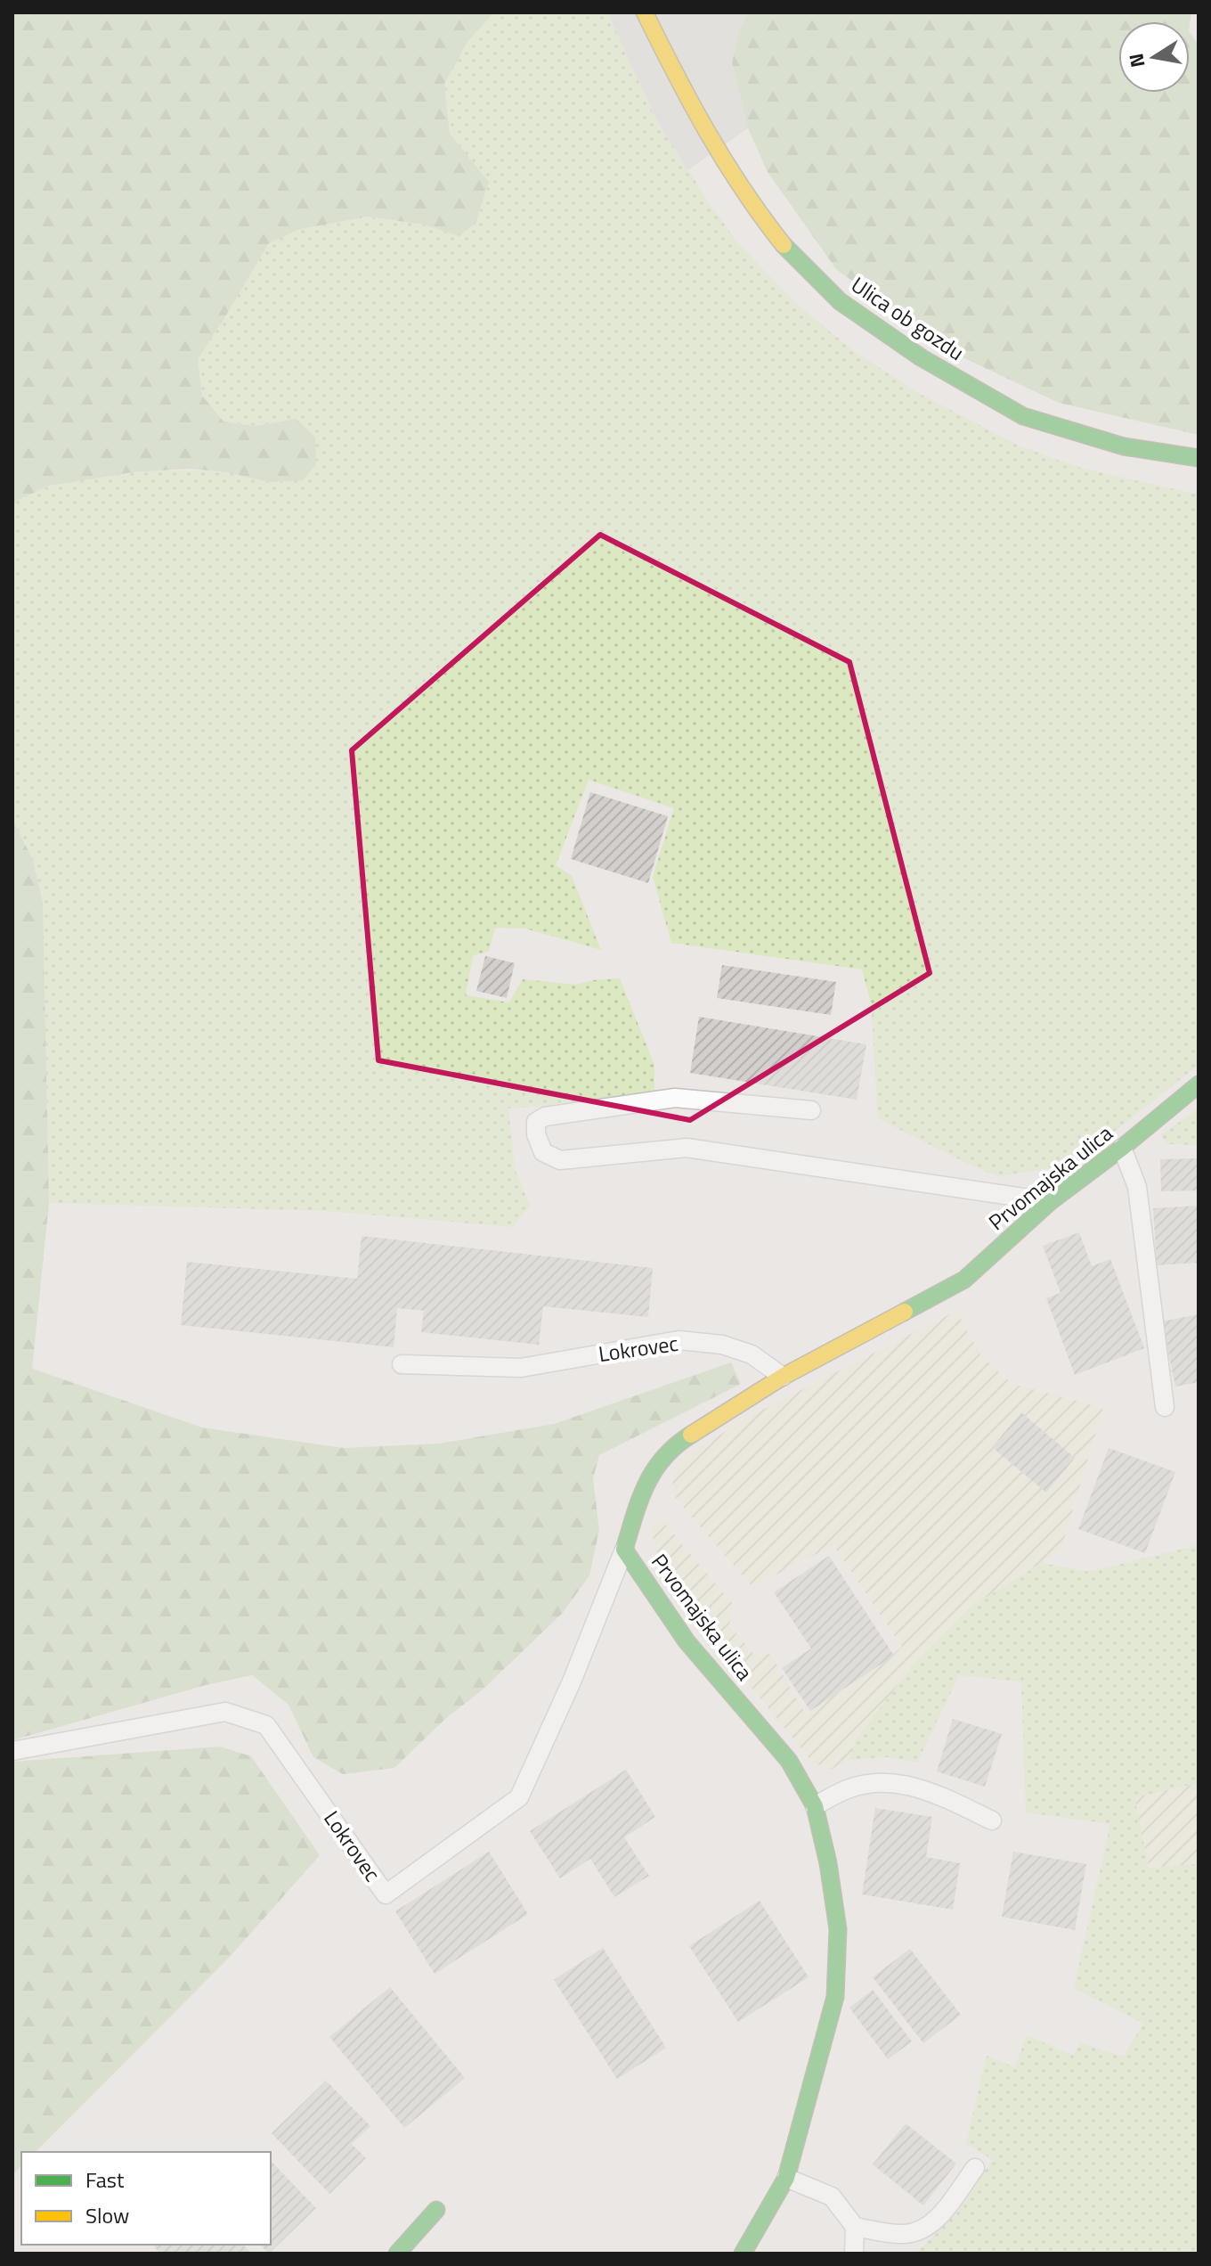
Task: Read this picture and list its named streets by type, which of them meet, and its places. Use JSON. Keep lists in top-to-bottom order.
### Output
{
  "streets": {
    "street": ["Ulica ob gozdu", "Prvomajska ulica"],
    "lane": ["Lokrovec"]
  },
  "crossings": [
    ["Prvomajska ulica", "Lokrovec"]
  ],
  "legend": ["Fast", "Slow"],
  "north": "left"
}
